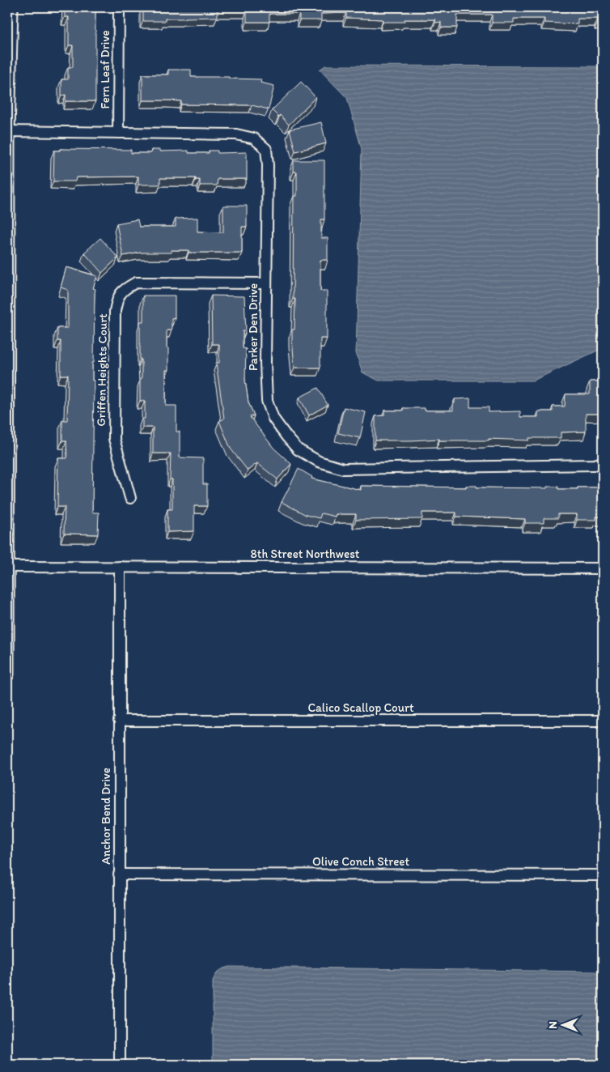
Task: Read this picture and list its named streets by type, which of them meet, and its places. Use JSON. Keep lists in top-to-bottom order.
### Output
{
  "streets": {
    "street": [
      "Fern Leaf Drive",
      "Parker Den Drive",
      "Griffen Heights Court",
      "8th Street Northwest",
      "Calico Scallop Court",
      "Anchor Bend Drive",
      "Olive Conch Street"
    ]
  },
  "crossings": [
    ["Fern Leaf Drive", "Parker Den Drive"],
    ["Parker Den Drive", "Griffen Heights Court"],
    ["8th Street Northwest", "Anchor Bend Drive"],
    ["Calico Scallop Court", "Anchor Bend Drive"],
    ["Anchor Bend Drive", "Olive Conch Street"]
  ],
  "north": "left"
}
